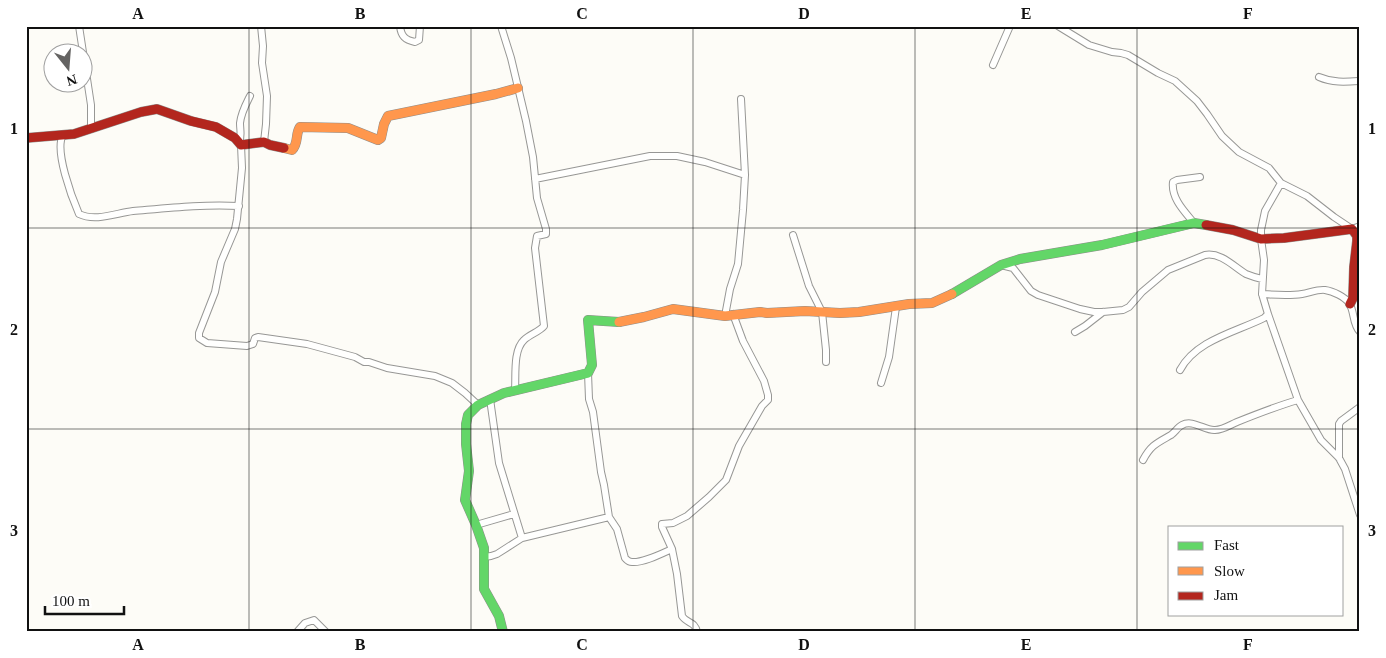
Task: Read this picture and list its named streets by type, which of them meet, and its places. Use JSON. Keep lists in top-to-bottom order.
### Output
{
  "legend": ["Fast", "Slow", "Jam"],
  "scale_bar": "100 m",
  "north": "bottom",
  "grid": {
    "columns": [
      "A",
      "B",
      "C",
      "D",
      "E",
      "F"
    ],
    "rows": ["1", "2", "3"]
  }
}
